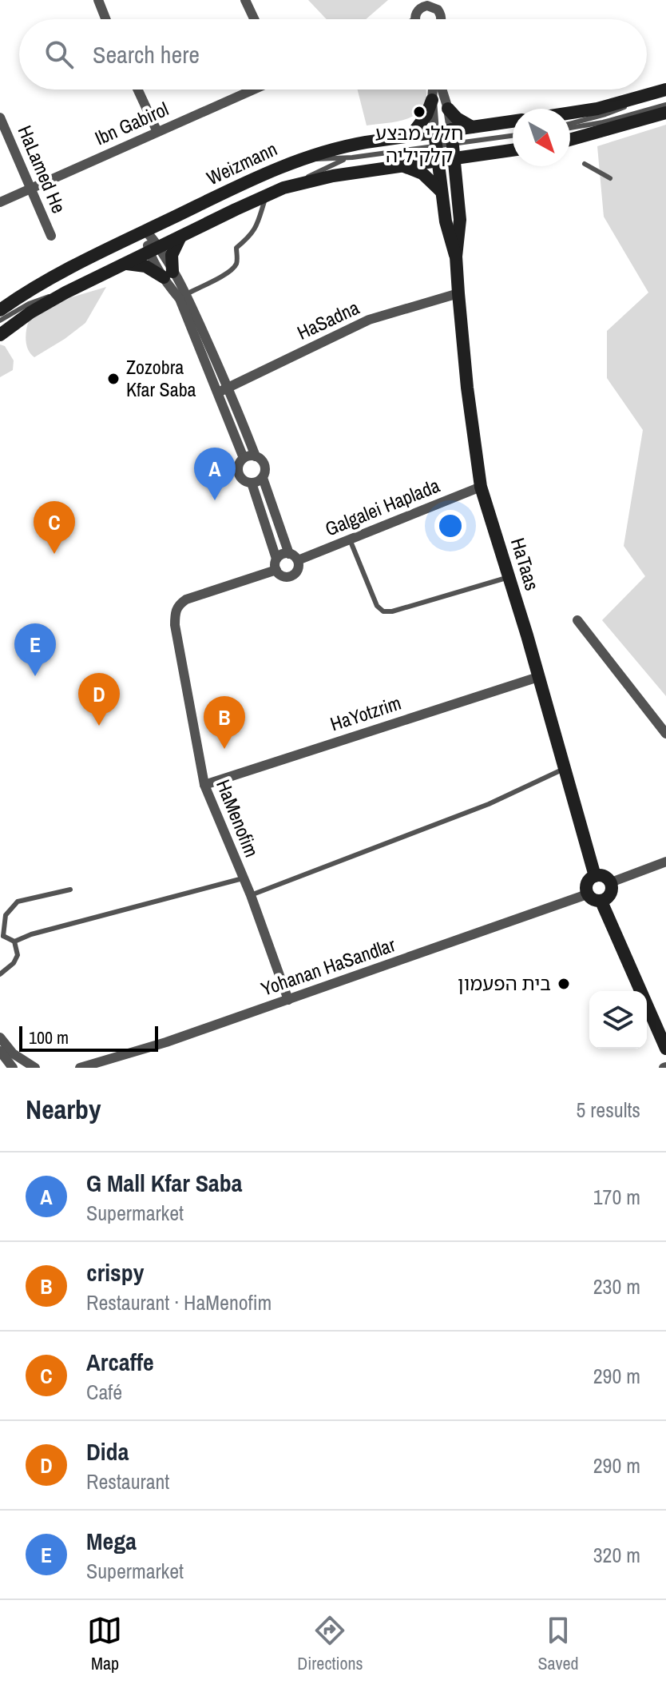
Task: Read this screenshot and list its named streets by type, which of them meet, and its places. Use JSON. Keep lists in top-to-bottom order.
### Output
{
  "streets": {
    "main road": ["Weizmann", "HaTaas"],
    "street": [
      "Ibn Gabirol",
      "HaLamed He",
      "HaSadna",
      "Galgalei Haplada",
      "HaYotzrim",
      "HaMenofim",
      "Yohanan HaSandlar"
    ]
  },
  "crossings": [
    ["Ibn Gabirol", "HaLamed He"],
    ["Weizmann", "HaTaas"],
    ["HaSadna", "HaTaas"],
    ["Galgalei Haplada", "HaTaas"],
    ["Galgalei Haplada", "HaMenofim"],
    ["HaTaas", "HaYotzrim"],
    ["HaTaas", "Yohanan HaSandlar"],
    ["HaYotzrim", "HaMenofim"],
    ["HaMenofim", "Yohanan HaSandlar"]
  ],
  "places": ["חללי מבצע קלקיליה", "Zozobra Kfar Saba", "בית הפעמון"],
  "scale_bar": "100 m",
  "north": "bottom right",
  "page": {
    "search": "Search here",
    "pins": [
      "A",
      "C",
      "E",
      "D",
      "B"
    ],
    "scale": "100 m",
    "heading": ["Nearby", "5 results"],
    "list": [
      {
        "mark": "A",
        "name": "G Mall Kfar Saba",
        "note": "Supermarket",
        "value": "170 m"
      },
      {
        "mark": "B",
        "name": "crispy",
        "note": "Restaurant · HaMenofim",
        "value": "230 m"
      },
      {
        "mark": "C",
        "name": "Arcaffe",
        "note": "Café",
        "value": "290 m"
      },
      {
        "mark": "D",
        "name": "Dida",
        "note": "Restaurant",
        "value": "290 m"
      },
      {
        "mark": "E",
        "name": "Mega",
        "note": "Supermarket",
        "value": "320 m"
      }
    ],
    "nav": ["Map", "Directions", "Saved"]
  }
}
